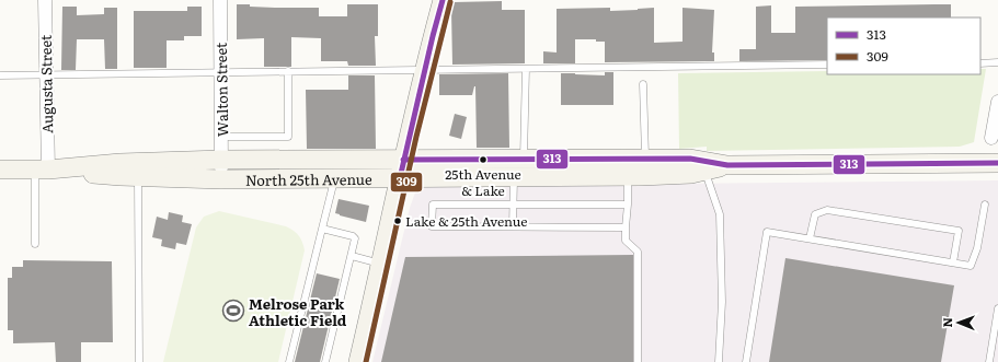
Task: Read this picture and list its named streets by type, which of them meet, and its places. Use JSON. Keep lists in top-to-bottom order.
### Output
{
  "streets": {
    "main road": ["North 25th Avenue"],
    "street": ["Augusta Street", "Walton Street"]
  },
  "crossings": [
    ["Augusta Street", "North 25th Avenue"],
    ["Walton Street", "North 25th Avenue"]
  ],
  "places": {
    "other": ["25th Avenue & Lake", "Lake & 25th Avenue"],
    "sports": ["Melrose Park Athletic Field"]
  },
  "lines": ["transit line 313", "transit line 309"],
  "legend": ["313", "309"],
  "north": "left"
}
